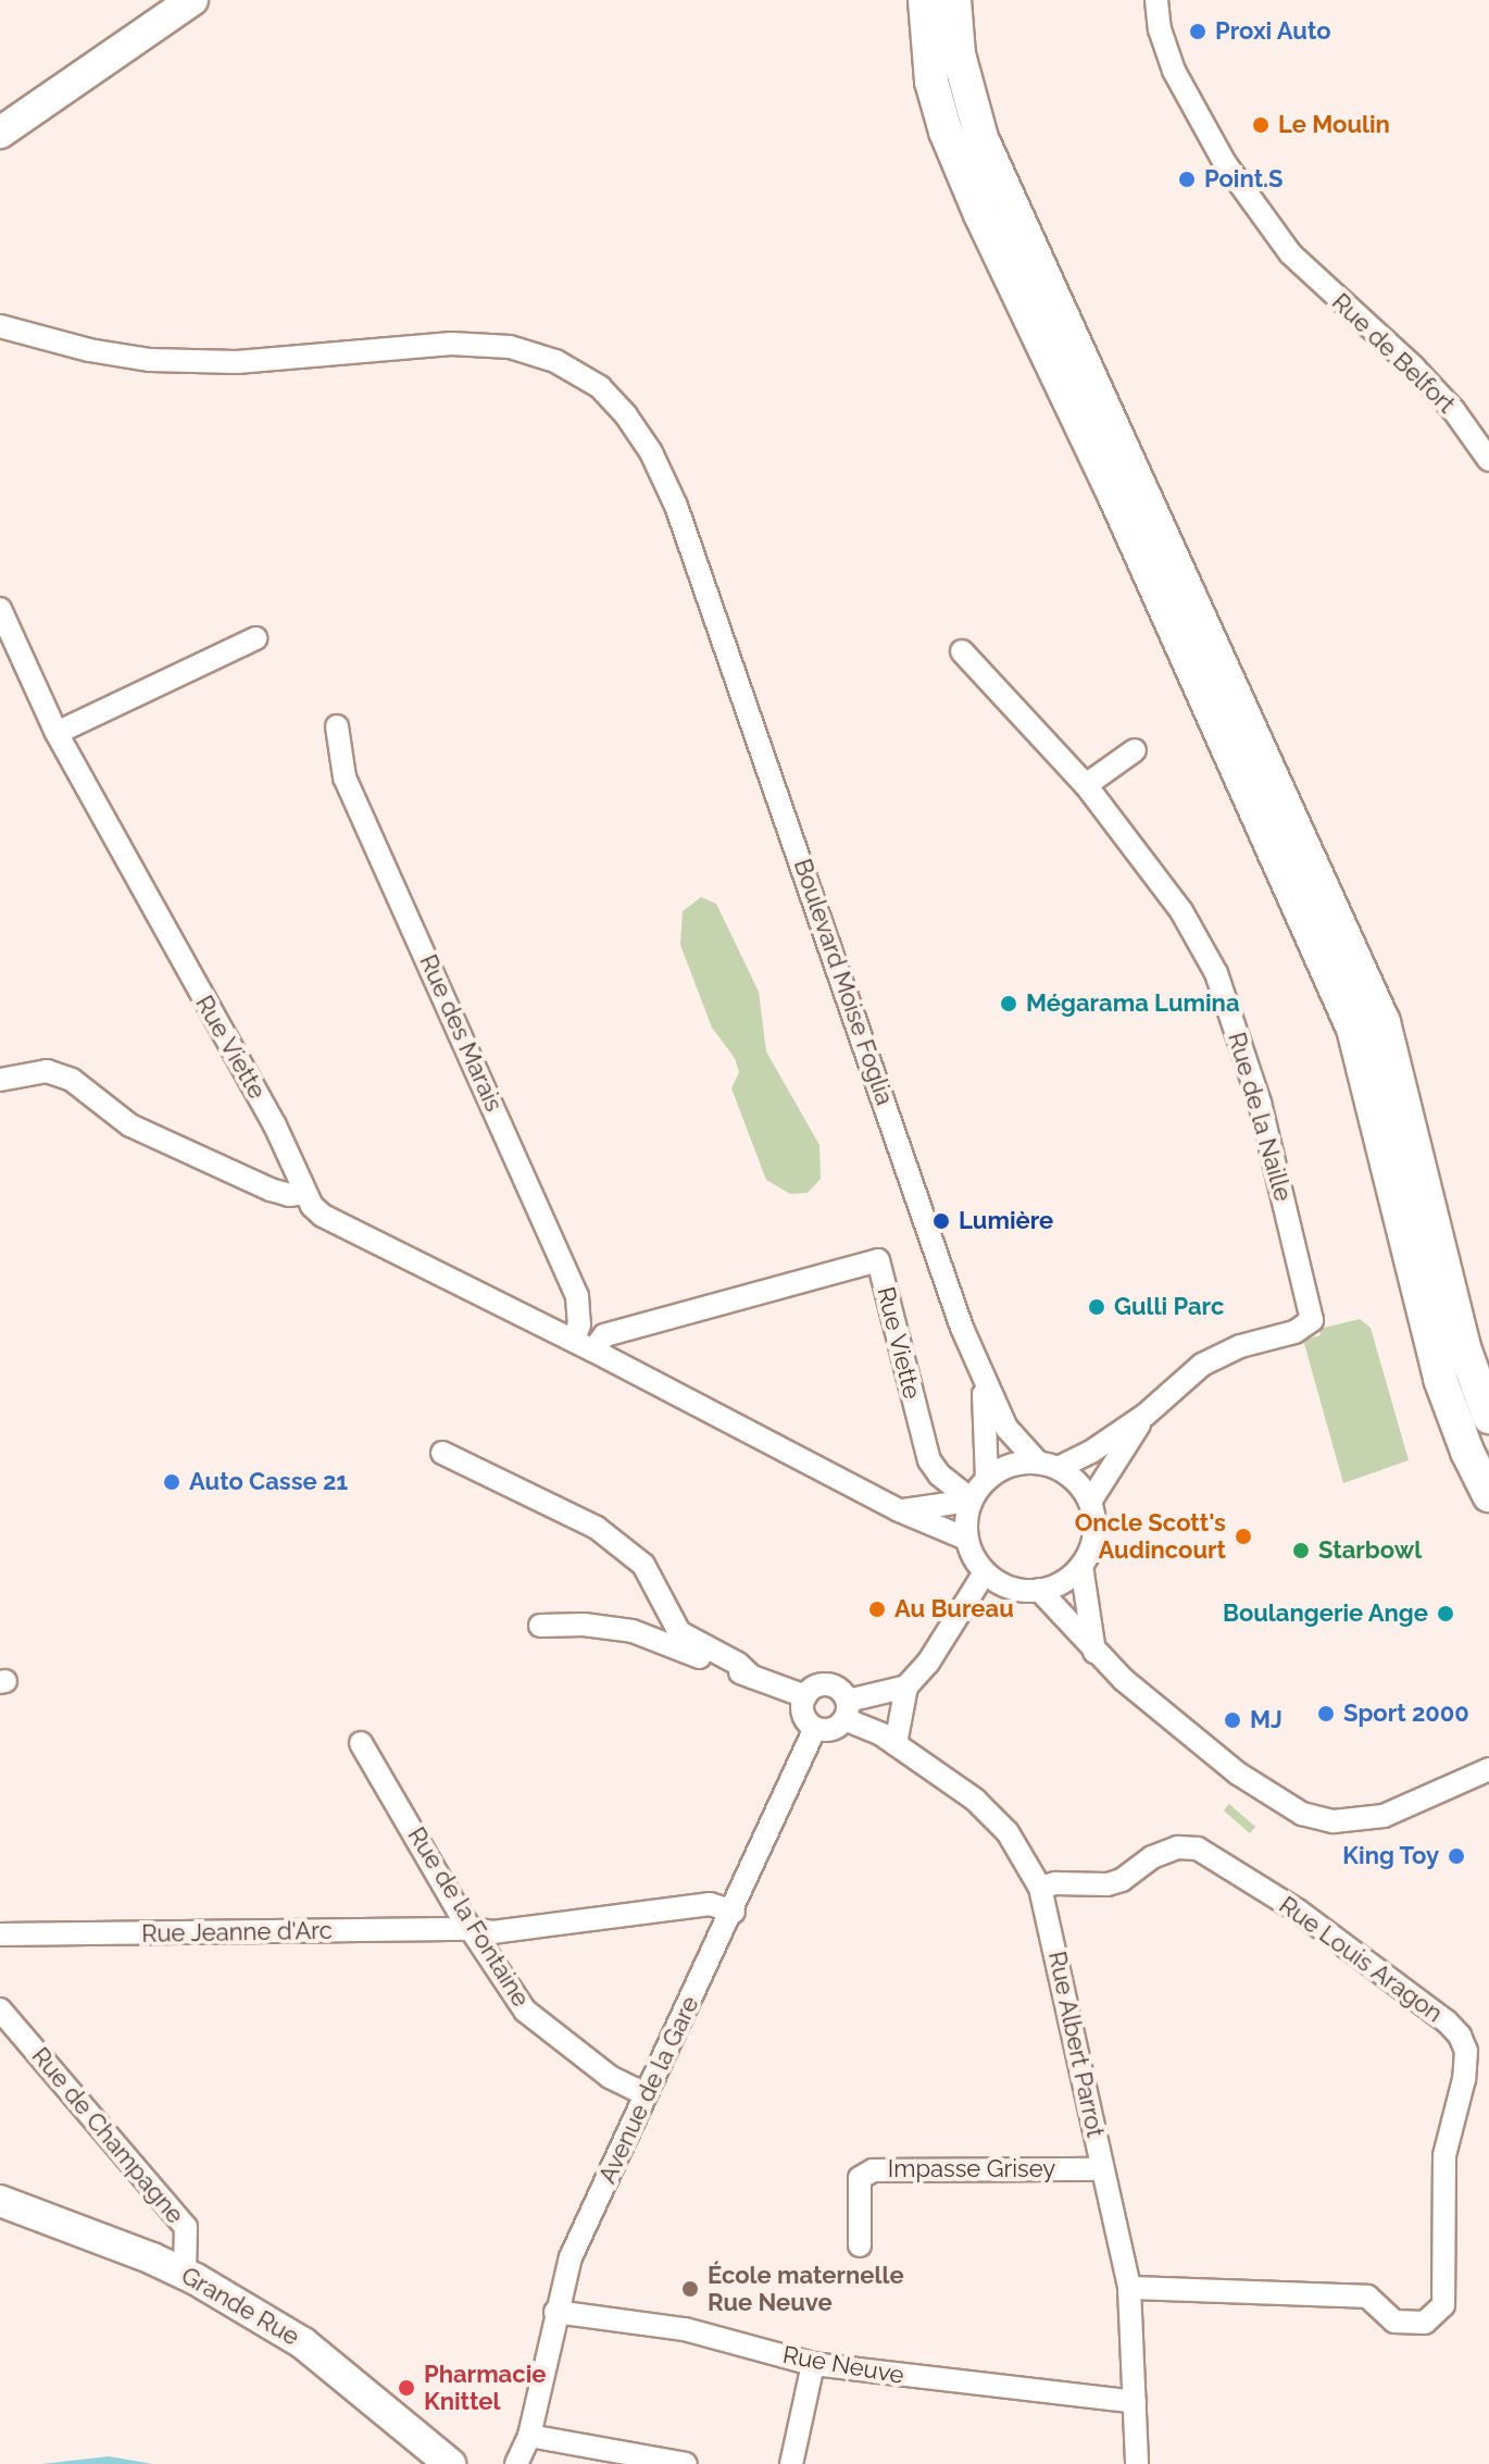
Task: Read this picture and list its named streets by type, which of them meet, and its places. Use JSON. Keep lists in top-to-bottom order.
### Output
{
  "streets": {
    "street": [
      "Rue de Belfort",
      "Boulevard Moise Foglia",
      "Rue des Marais",
      "Rue Viette",
      "Rue de la Naille",
      "Rue de la Fontaine",
      "Rue Jeanne d'Arc",
      "Rue Louis Aragon",
      "Rue Albert Parrot",
      "Avenue de la Gare",
      "Rue de Champagne",
      "Impasse Grisey",
      "Grande Rue",
      "Rue Neuve"
    ]
  },
  "crossings": [
    ["Boulevard Moise Foglia", "Rue Viette"],
    ["Rue des Marais", "Rue Viette"],
    ["Rue de la Fontaine", "Rue Jeanne d'Arc"],
    ["Rue de la Fontaine", "Avenue de la Gare"],
    ["Rue Jeanne d'Arc", "Avenue de la Gare"],
    ["Rue Louis Aragon", "Rue Albert Parrot"],
    ["Rue Albert Parrot", "Avenue de la Gare"],
    ["Rue Albert Parrot", "Impasse Grisey"],
    ["Rue Albert Parrot", "Rue Neuve"],
    ["Avenue de la Gare", "Rue Neuve"],
    ["Rue de Champagne", "Grande Rue"]
  ],
  "places": [
    "Proxi Auto",
    "Le Moulin",
    "Point.S",
    "Mégarama Lumina",
    "Lumière",
    "Gulli Parc",
    "Auto Casse 21",
    "Oncle Scott's Audincourt",
    "Starbowl",
    "Au Bureau",
    "Boulangerie Ange",
    "Sport 2000",
    "MJ",
    "King Toy",
    "École maternelle Rue Neuve",
    "Pharmacie Knittel"
  ]
}
